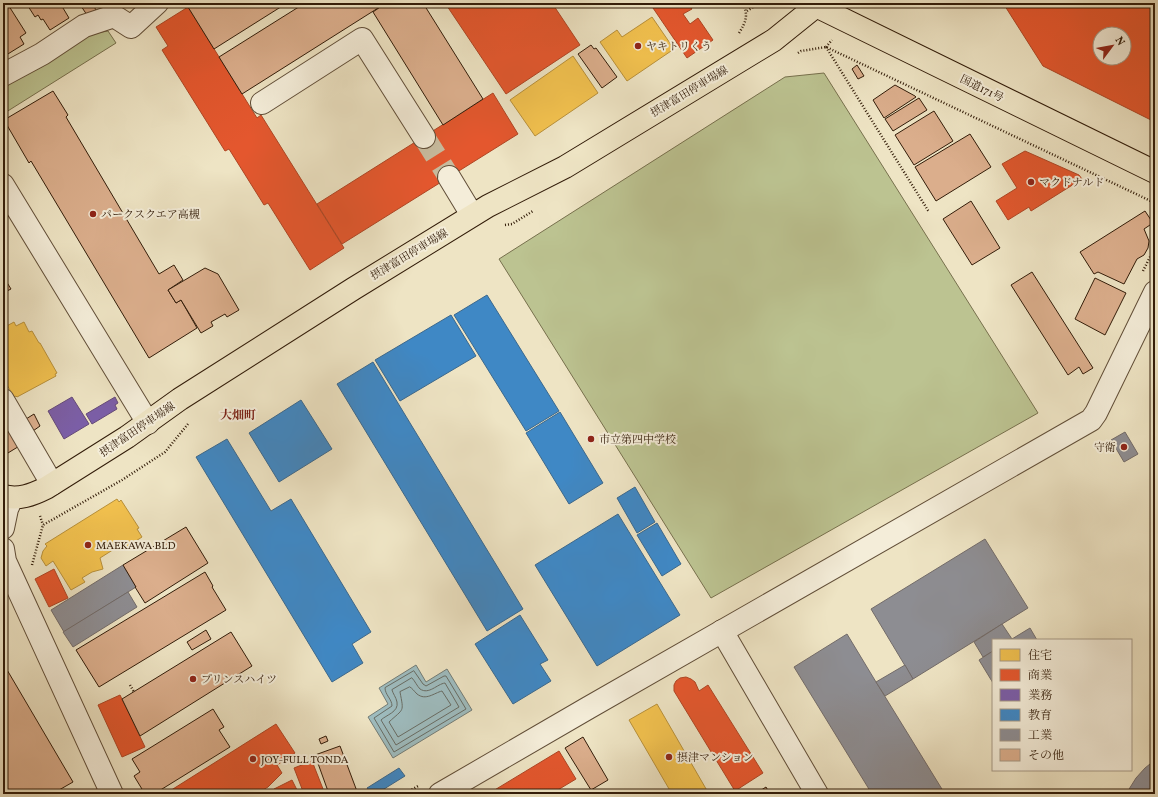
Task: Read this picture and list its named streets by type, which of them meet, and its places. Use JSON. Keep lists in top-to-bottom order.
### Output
{
  "streets": {
    "main road": ["国道171号", "摂津富田停車場線"]
  },
  "crossings": [
    ["国道171号", "摂津富田停車場線"]
  ],
  "districts": ["大畑町"],
  "places": [
    "ヤキトリくう",
    "マクドナルド",
    "パークスクエア高槻",
    "市立第四中学校",
    "守衛",
    "MAEKAWA BLD",
    "プリンスハイツ",
    "摂津マンション",
    "JOY-FULL TONDA"
  ],
  "legend": [
    "住宅",
    "商業",
    "業務",
    "教育",
    "工業",
    "その他"
  ],
  "north": "top right"
}
